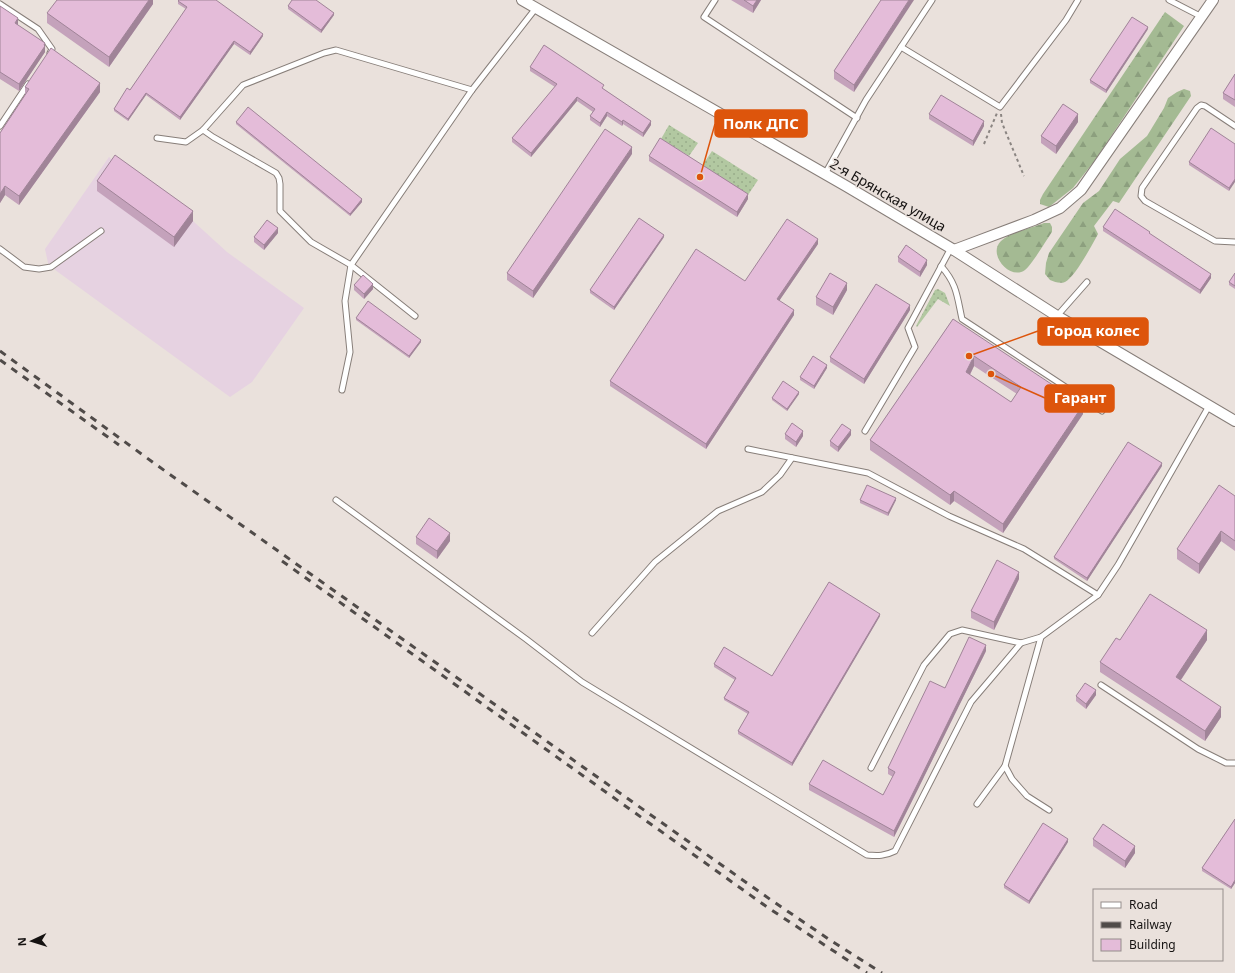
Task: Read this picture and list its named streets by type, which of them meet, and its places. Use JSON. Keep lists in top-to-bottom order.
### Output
{
  "streets": {
    "street": ["2-я Брянская улица"]
  },
  "places": ["Полк ДПС", "Город колес", "Гарант"],
  "legend": ["Road", "Railway", "Building"],
  "north": "left"
}
